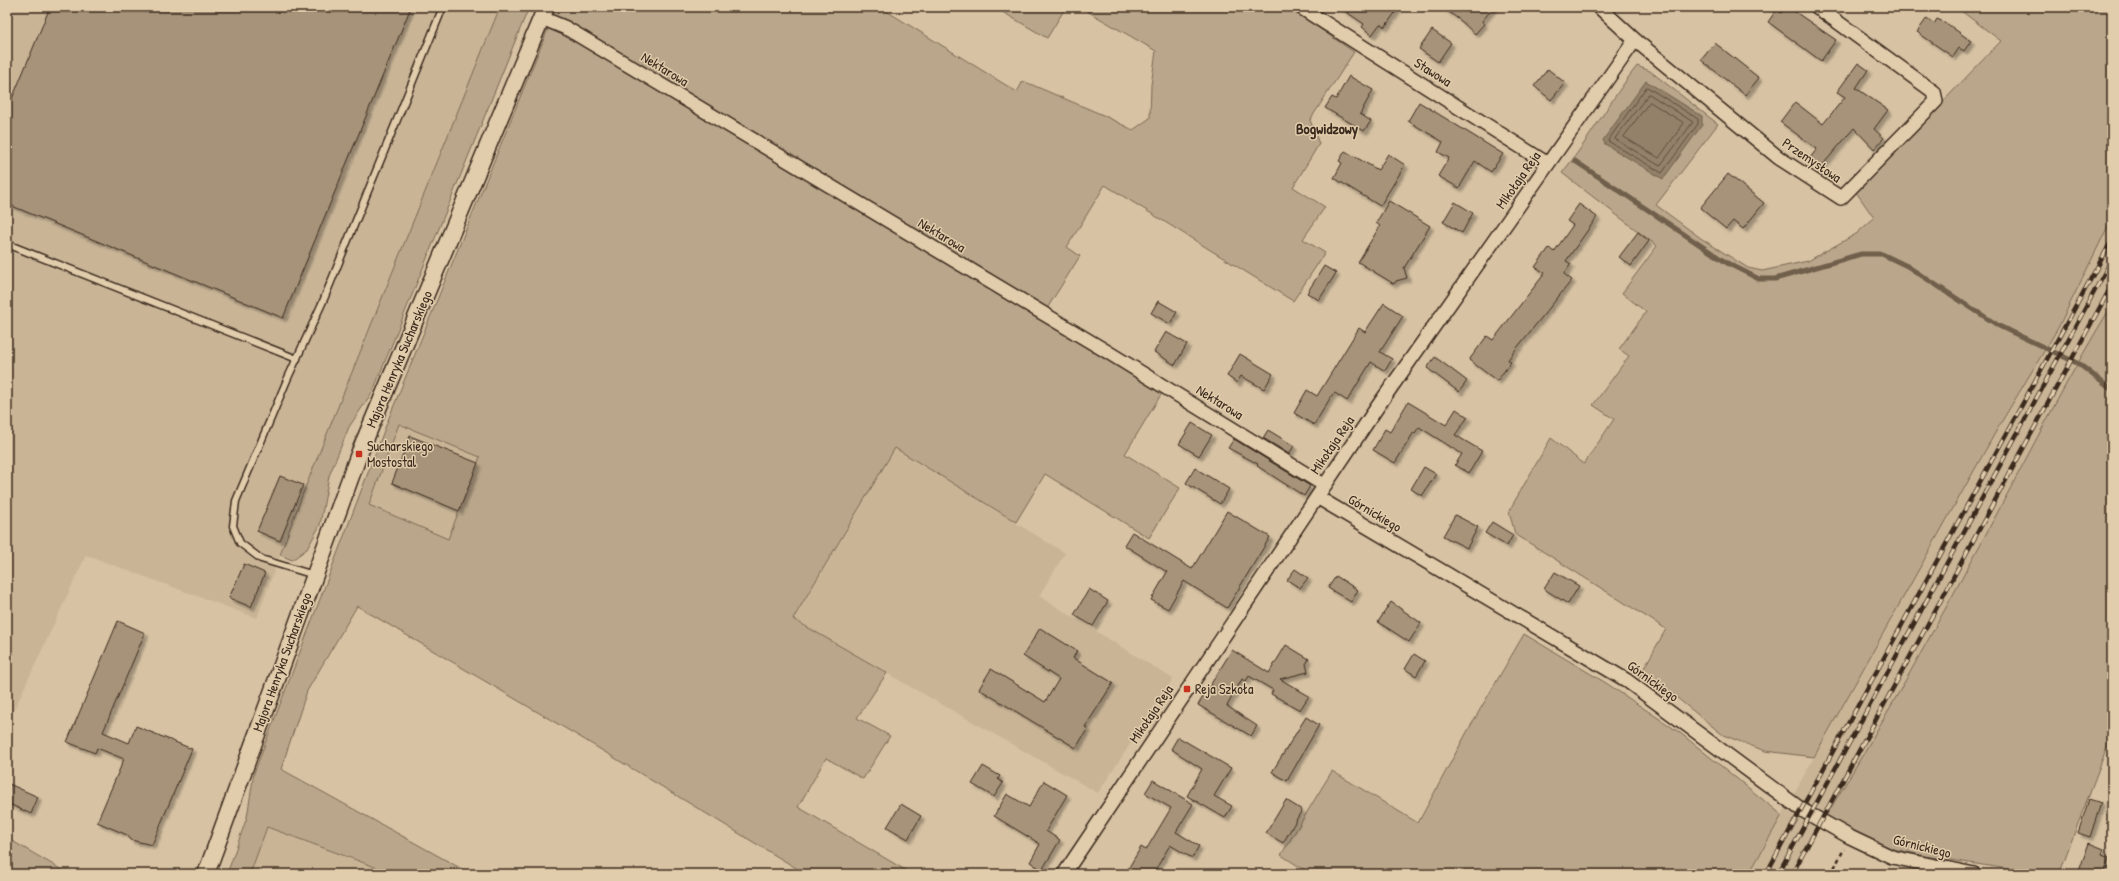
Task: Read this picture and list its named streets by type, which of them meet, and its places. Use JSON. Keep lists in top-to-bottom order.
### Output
{
  "streets": {
    "street": [
      "Nektarowa",
      "Stawowa",
      "Przemysłowa",
      "Mikołaja Reja",
      "Majora Henryka Sucharskiego",
      "Górnickiego"
    ]
  },
  "crossings": [
    ["Nektarowa", "Mikołaja Reja"],
    ["Nektarowa", "Majora Henryka Sucharskiego"],
    ["Stawowa", "Mikołaja Reja"],
    ["Przemysłowa", "Mikołaja Reja"],
    ["Mikołaja Reja", "Górnickiego"]
  ],
  "districts": ["Bogwidzowy"],
  "places": {
    "transit": ["Sucharskiego Mostostal", "Reja Szkoła"]
  }
}
